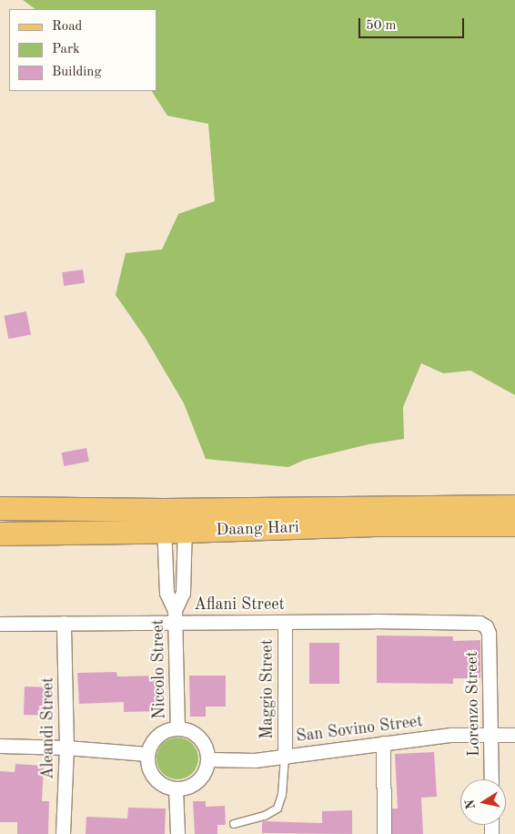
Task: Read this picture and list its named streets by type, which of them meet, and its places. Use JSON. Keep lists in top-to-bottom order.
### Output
{
  "streets": {
    "main road": ["Daang Hari"],
    "street": [
      "Aflani Street",
      "Niccolo Street",
      "Maggio Street",
      "Lorenzo Street",
      "Aleandi Street",
      "San Sovino Street"
    ]
  },
  "crossings": [
    ["Daang Hari", "Niccolo Street"],
    ["Aflani Street", "Niccolo Street"],
    ["Aflani Street", "Maggio Street"],
    ["Aflani Street", "Lorenzo Street"],
    ["Aflani Street", "Aleandi Street"],
    ["Niccolo Street", "San Sovino Street"],
    ["Maggio Street", "San Sovino Street"],
    ["Lorenzo Street", "San Sovino Street"]
  ],
  "legend": ["Road", "Park", "Building"],
  "scale_bar": "50 m",
  "north": "left"
}
